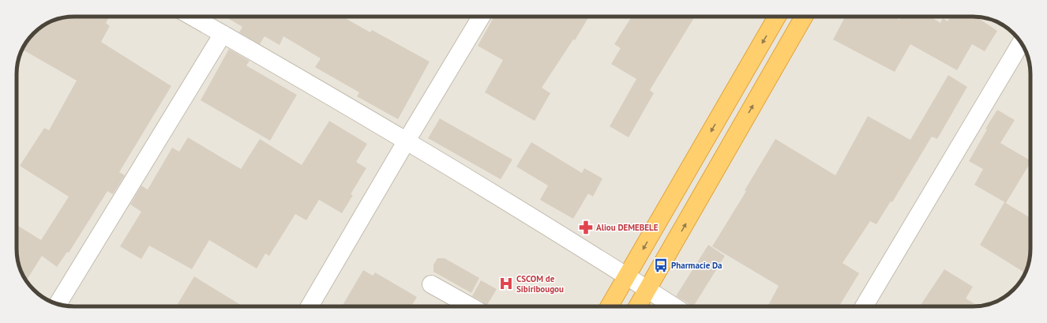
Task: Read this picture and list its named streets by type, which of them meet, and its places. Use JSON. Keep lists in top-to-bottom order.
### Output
{
  "places": {
    "pharmacy": ["Aliou DEMEBELE"],
    "bus stop": ["Pharmacie Da"],
    "hospital": ["CSCOM de Sibiribougou"]
  }
}
